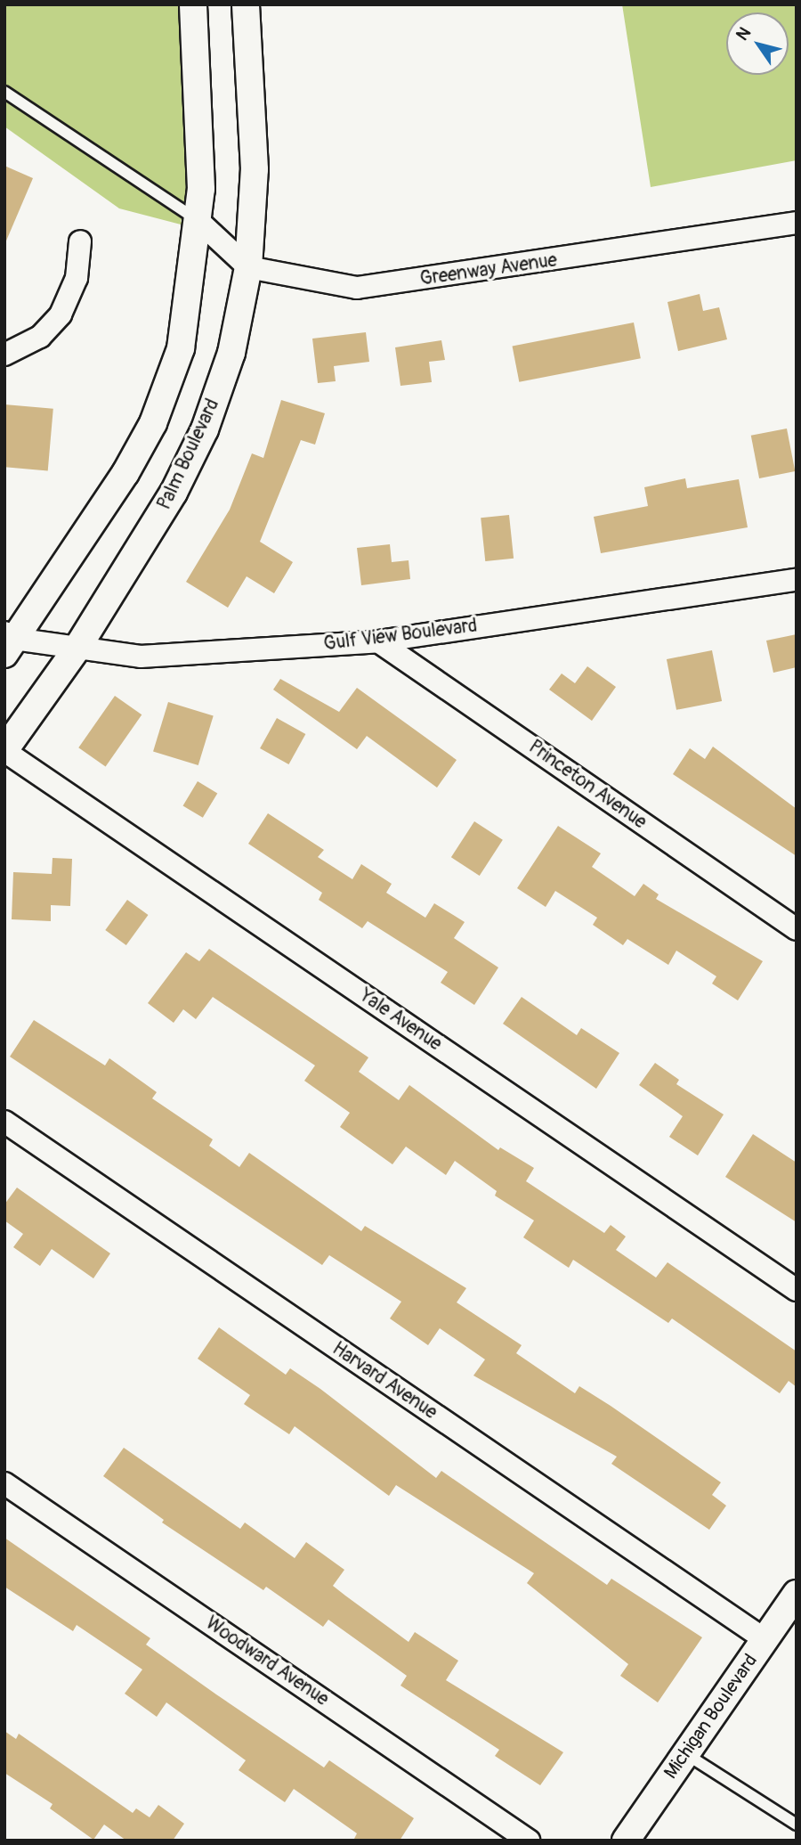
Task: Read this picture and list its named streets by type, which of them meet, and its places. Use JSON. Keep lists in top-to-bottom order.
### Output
{
  "streets": {
    "street": [
      "Greenway Avenue",
      "Palm Boulevard",
      "Gulf View Boulevard",
      "Princeton Avenue",
      "Yale Avenue",
      "Harvard Avenue",
      "Woodward Avenue",
      "Michigan Boulevard"
    ]
  },
  "crossings": [
    ["Greenway Avenue", "Palm Boulevard"],
    ["Palm Boulevard", "Gulf View Boulevard"],
    ["Palm Boulevard", "Yale Avenue"],
    ["Gulf View Boulevard", "Princeton Avenue"],
    ["Harvard Avenue", "Michigan Boulevard"]
  ],
  "north": "top left"
}
